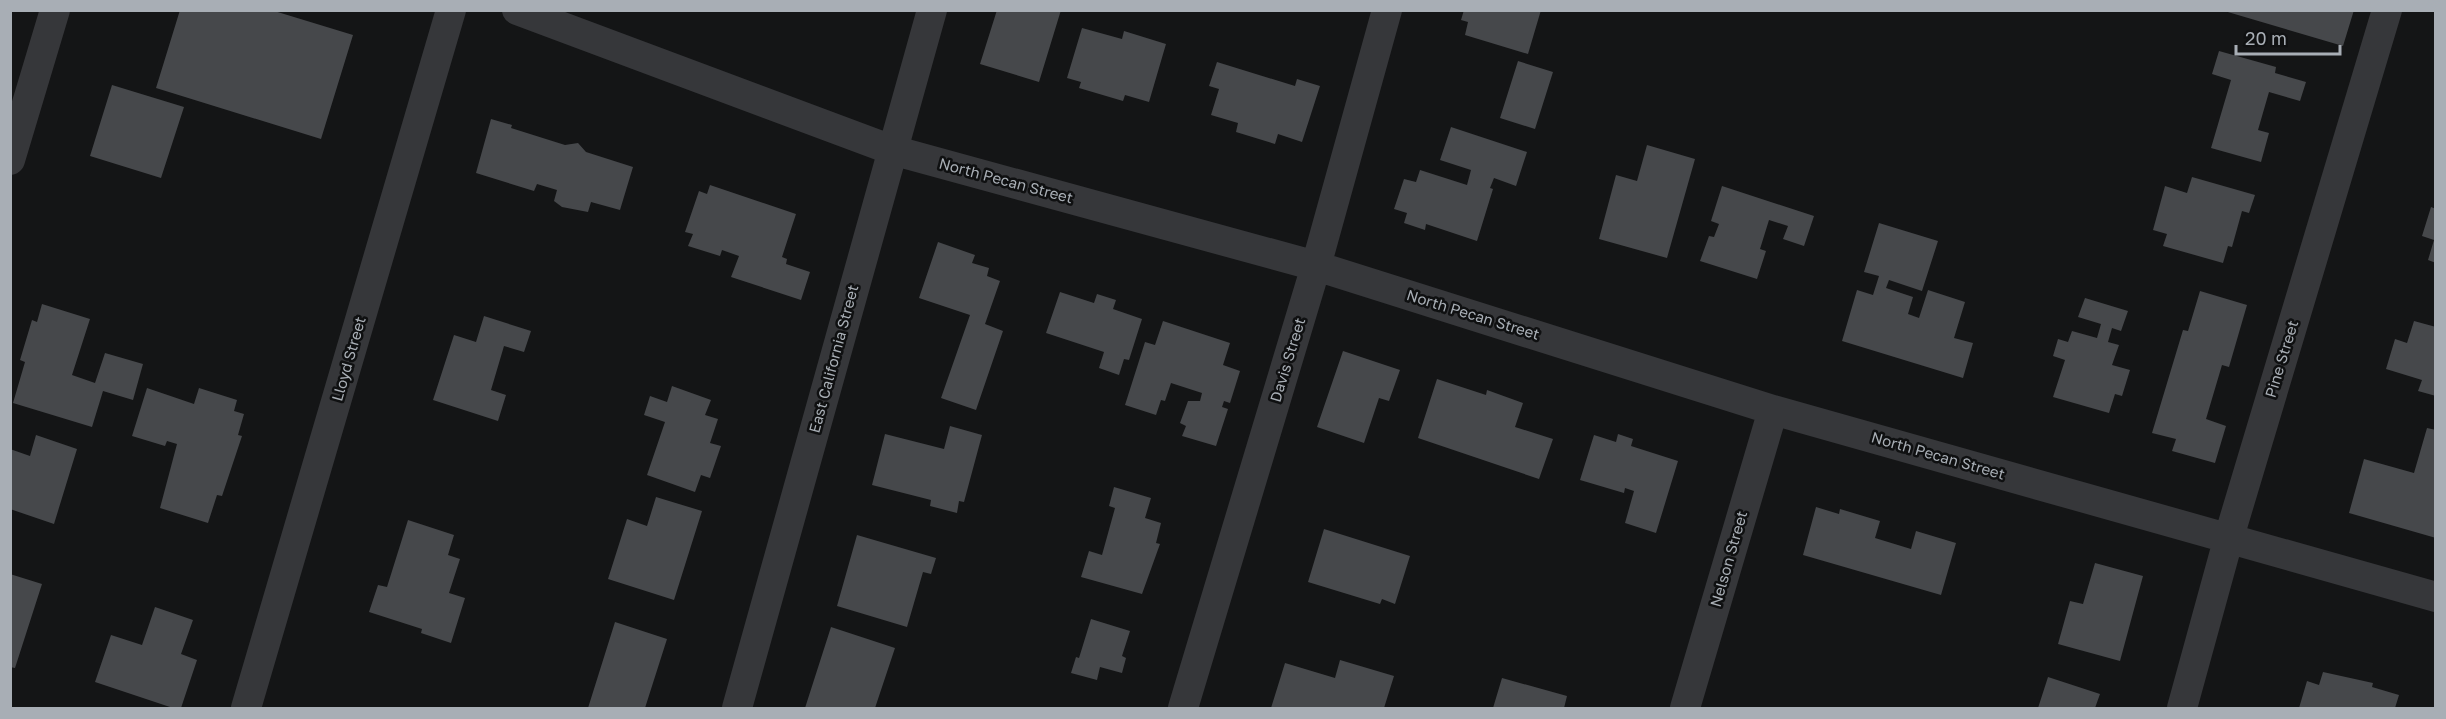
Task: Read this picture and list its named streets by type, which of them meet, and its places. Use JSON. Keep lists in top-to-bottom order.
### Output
{
  "streets": {
    "street": [
      "North Pecan Street",
      "Lloyd Street",
      "East California Street",
      "Pine Street",
      "Davis Street",
      "Nelson Street"
    ]
  },
  "crossings": [
    ["North Pecan Street", "East California Street"],
    ["North Pecan Street", "Pine Street"],
    ["North Pecan Street", "Davis Street"],
    ["North Pecan Street", "Nelson Street"]
  ],
  "scale_bar": "20 m"
}
